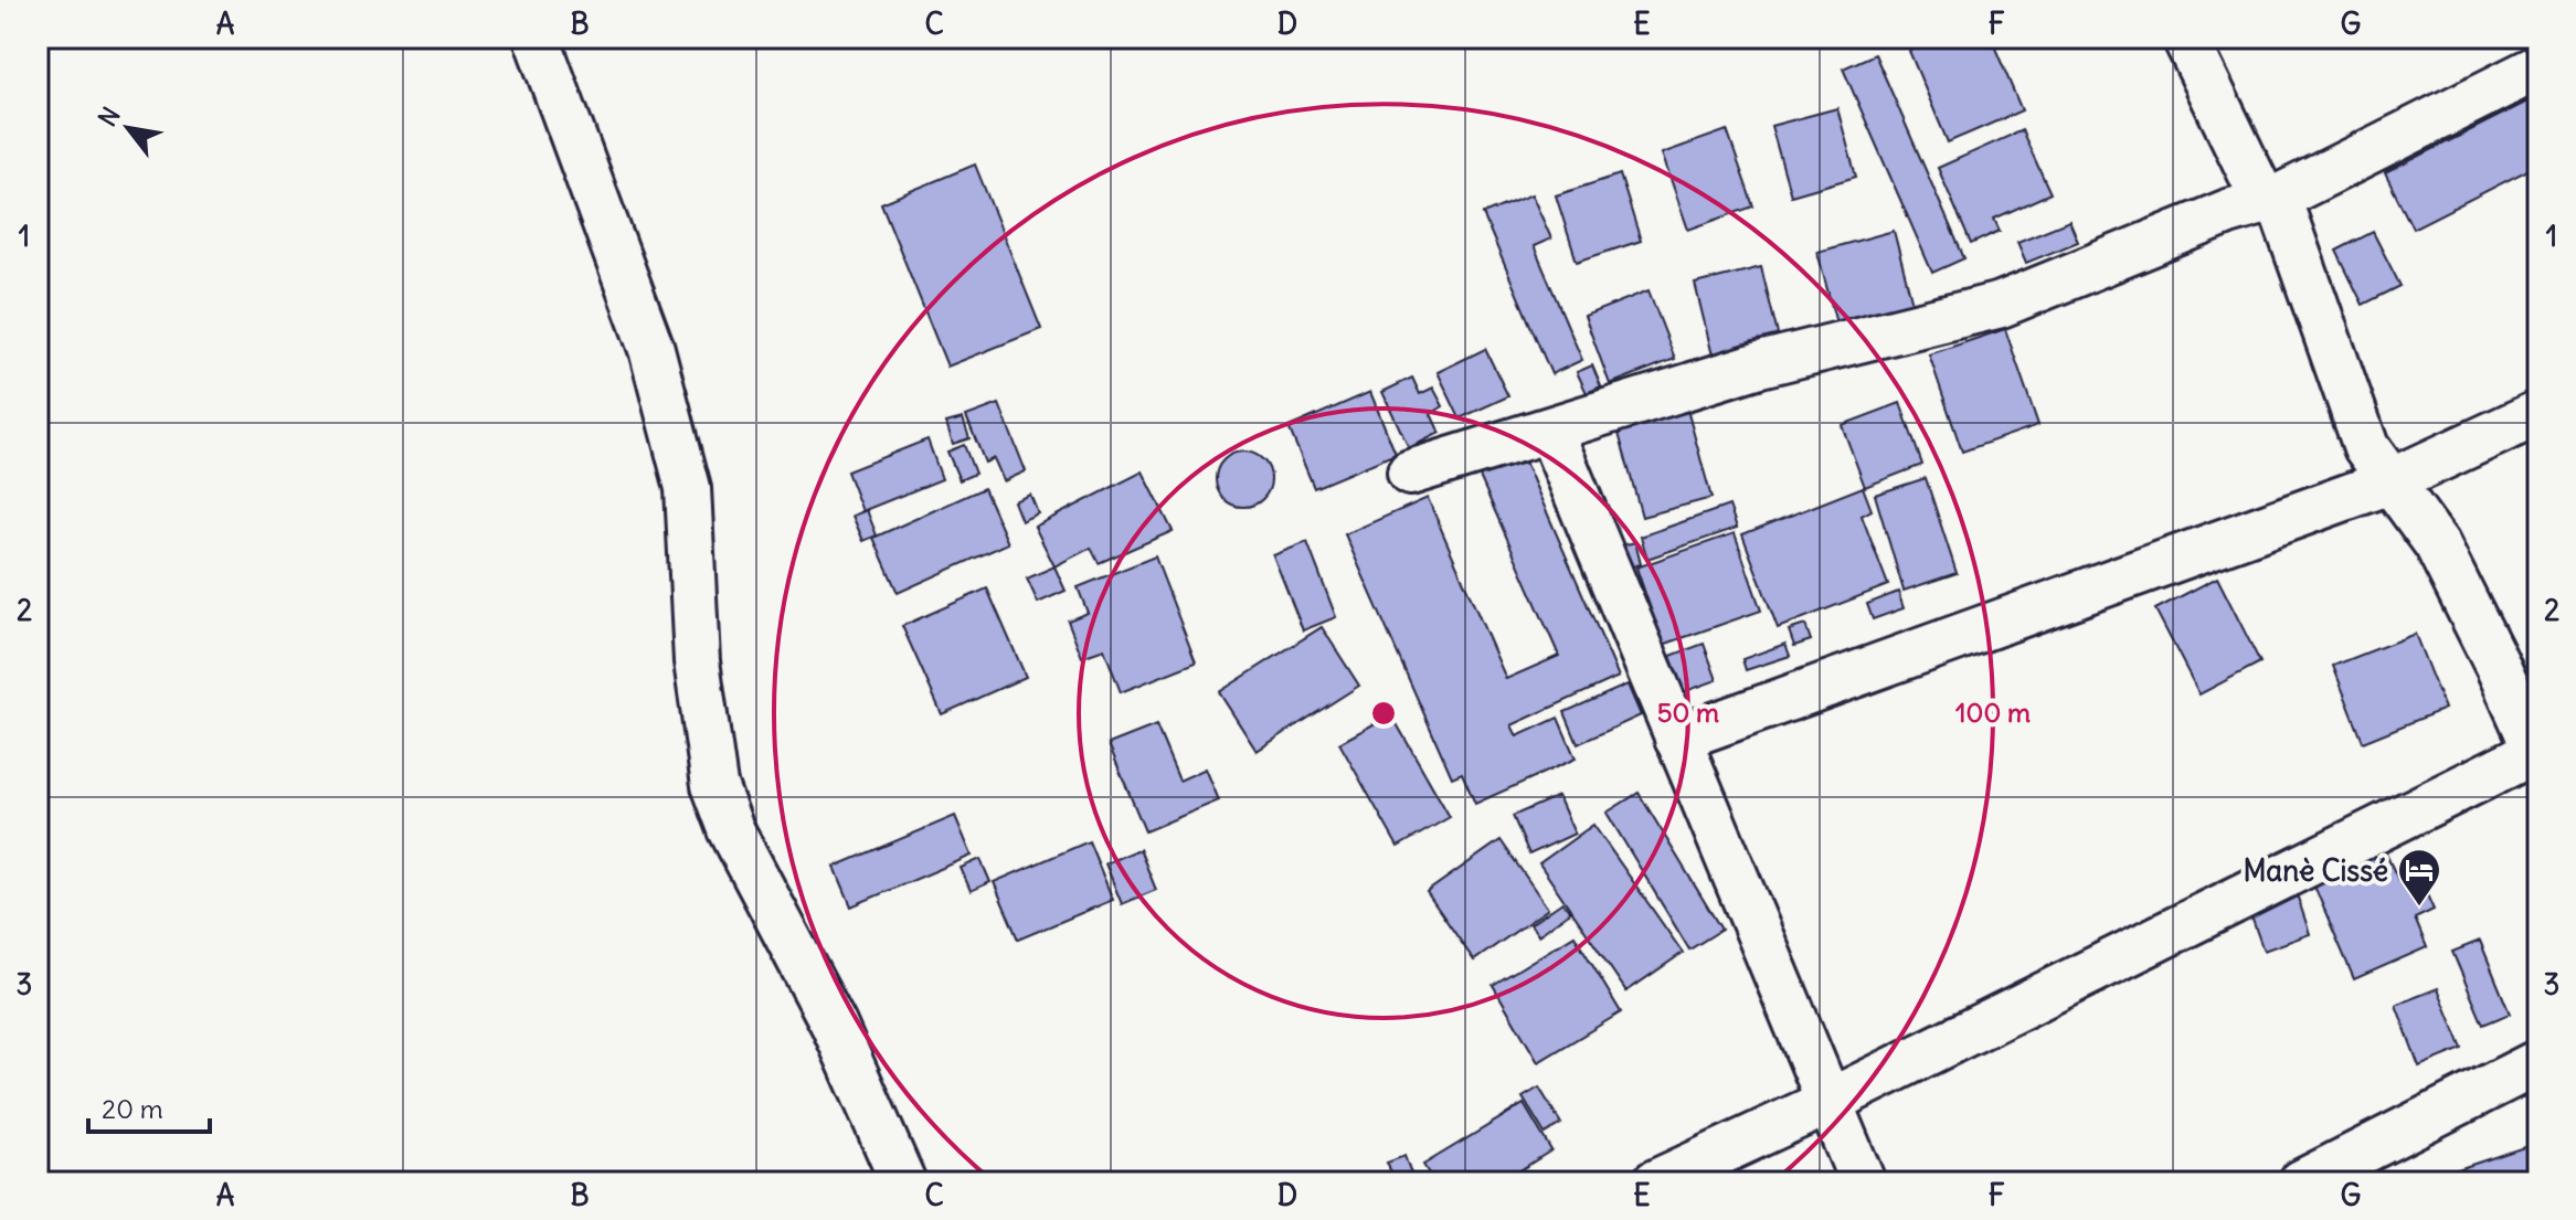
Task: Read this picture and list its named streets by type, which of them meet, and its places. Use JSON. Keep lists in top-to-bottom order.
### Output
{
  "places": {
    "hotel": ["Manè Cissé"]
  },
  "scale_bar": "20 m",
  "north": "top left",
  "grid": {
    "columns": [
      "A",
      "B",
      "C",
      "D",
      "E",
      "F",
      "G"
    ],
    "rows": ["1", "2", "3"]
  },
  "rings": ["50 m", "100 m"]
}
